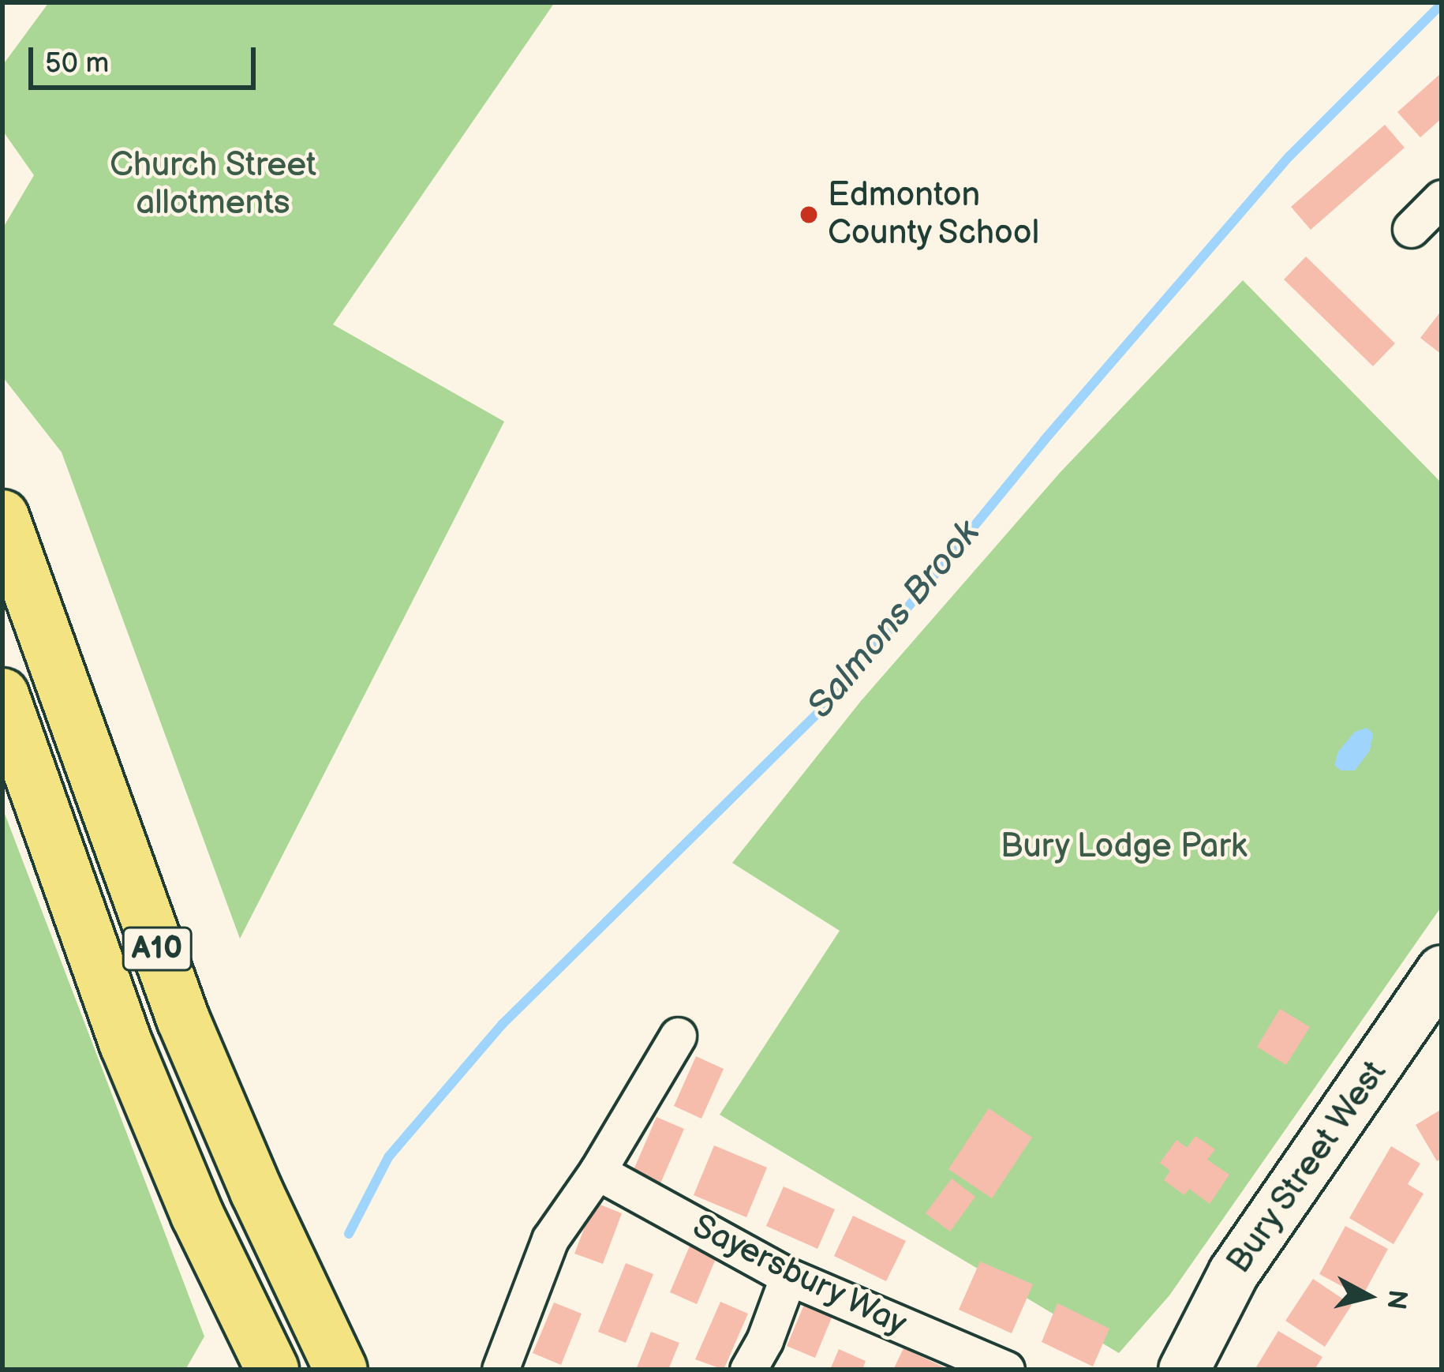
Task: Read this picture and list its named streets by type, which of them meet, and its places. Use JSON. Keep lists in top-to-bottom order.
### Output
{
  "streets": {
    "highway": ["A10"],
    "street": ["Bury Street West", "Sayersbury Way"]
  },
  "water": ["Salmons Brook"],
  "parks": ["Church Street allotments", "Bury Lodge Park"],
  "places": ["Edmonton County School"],
  "scale_bar": "50 m",
  "north": "right"
}
